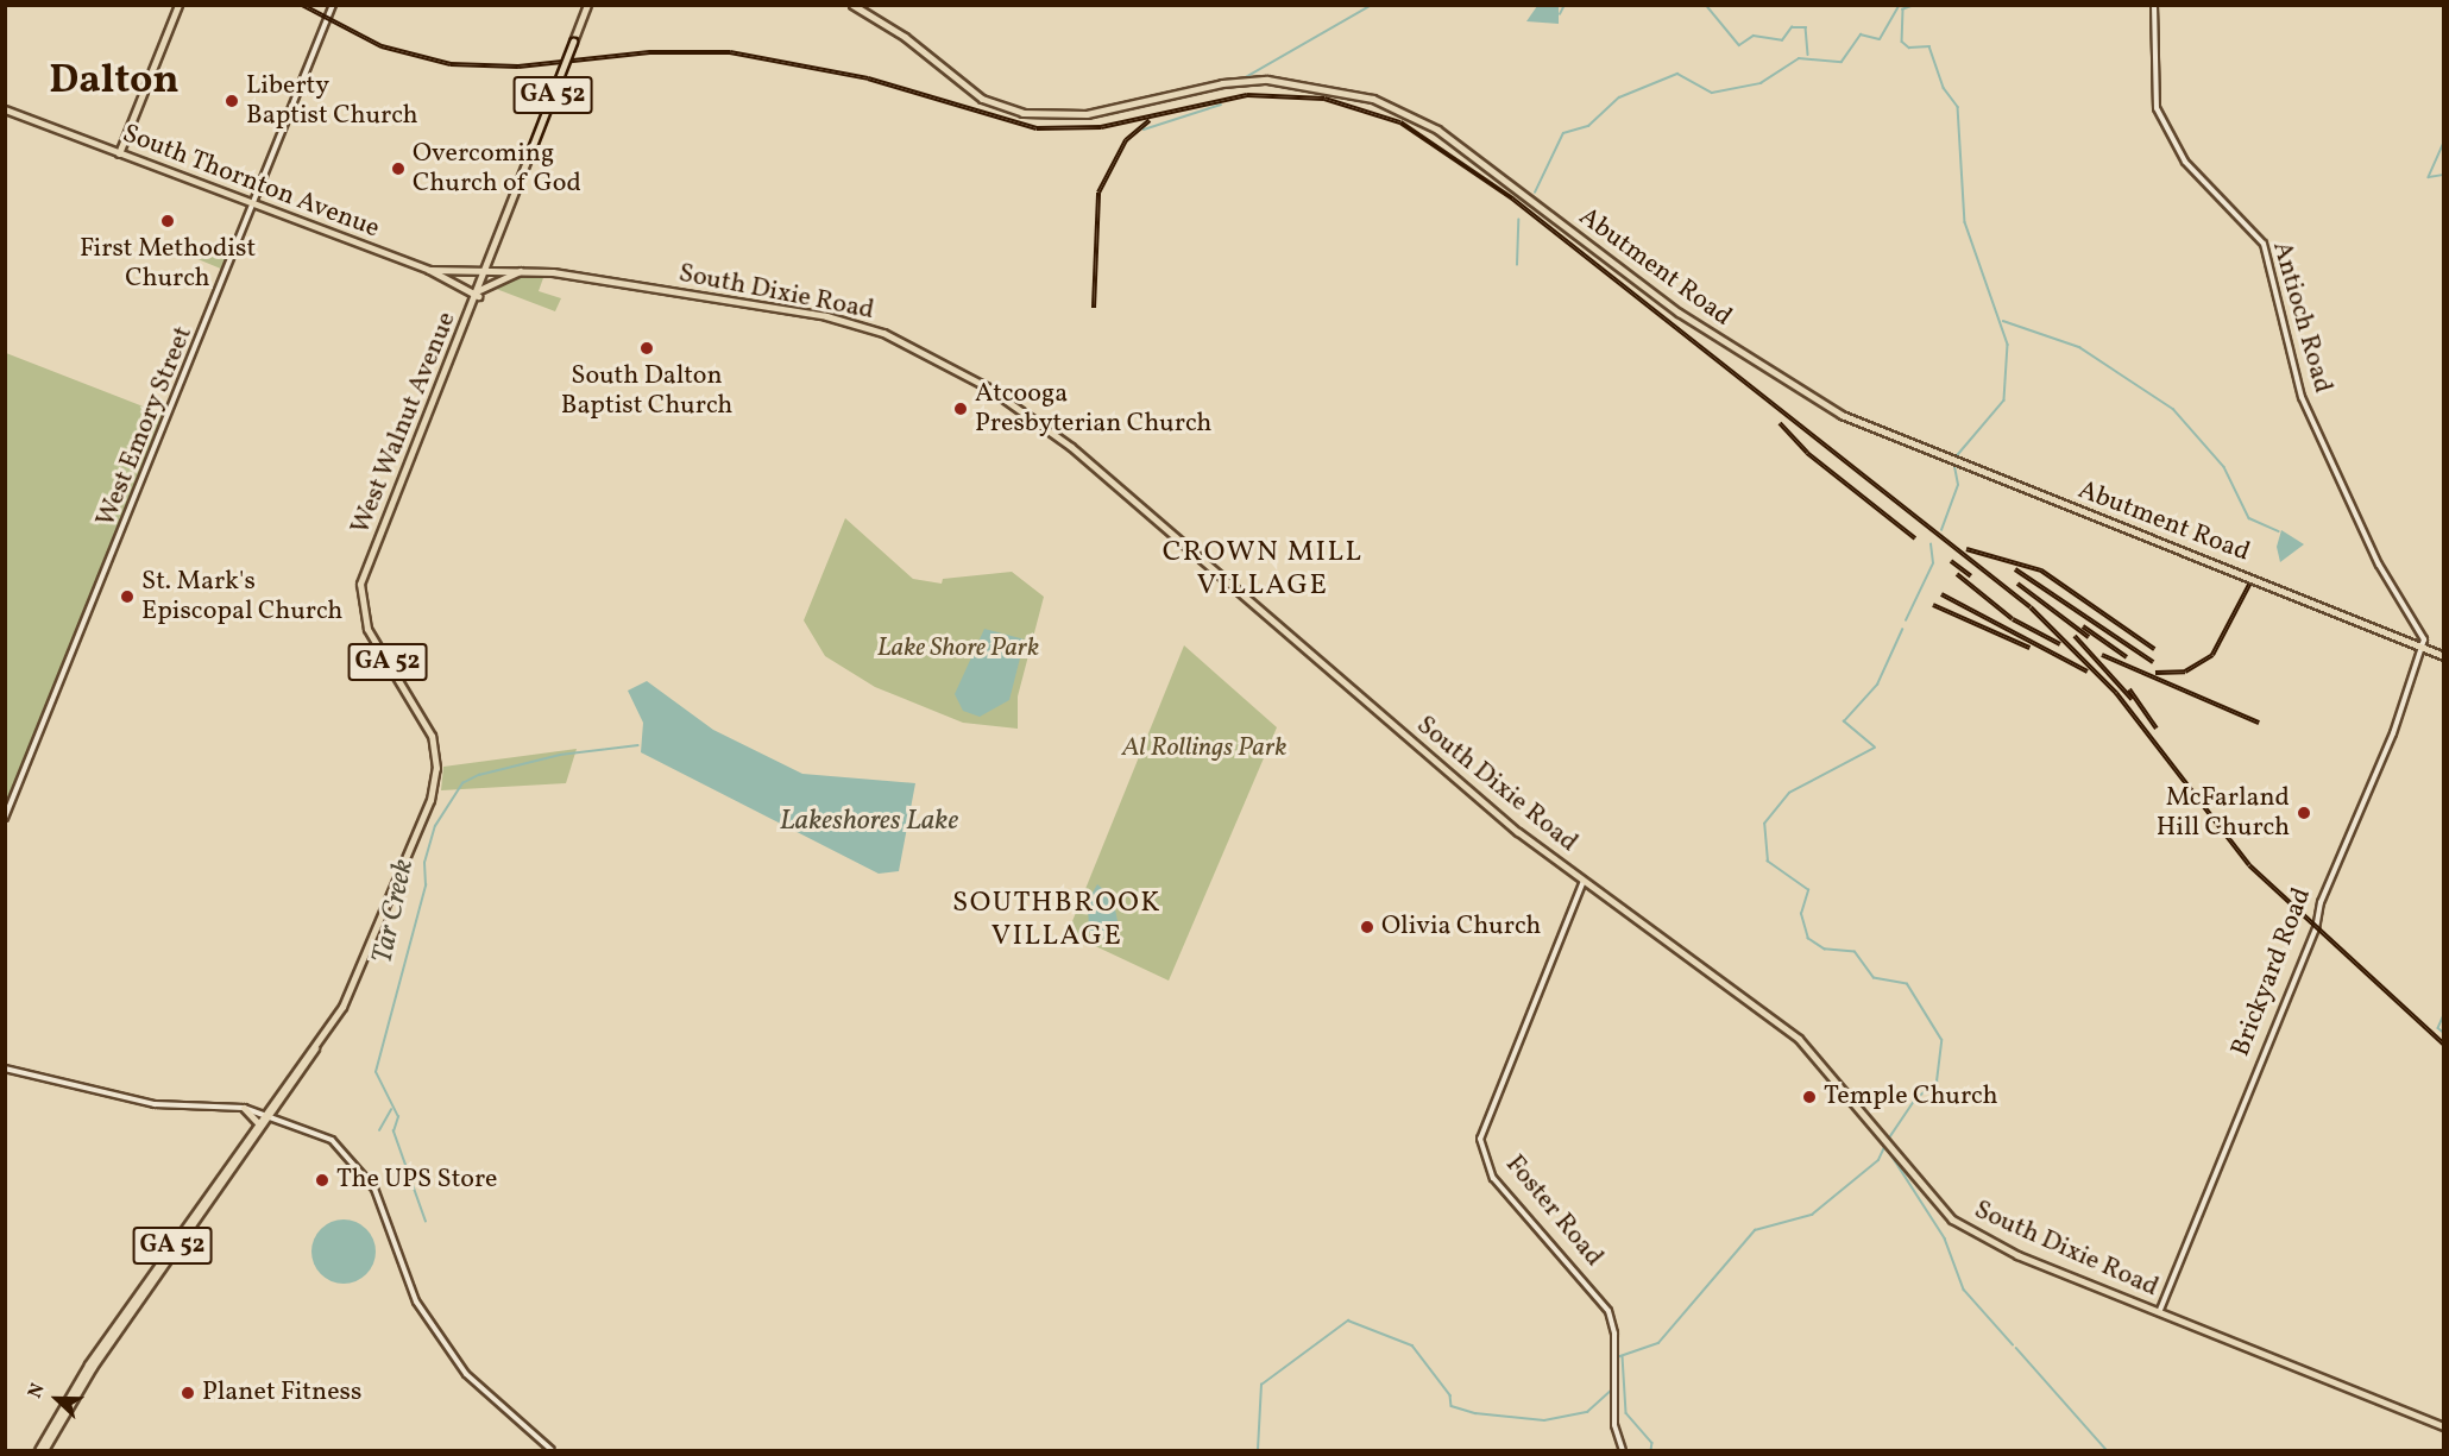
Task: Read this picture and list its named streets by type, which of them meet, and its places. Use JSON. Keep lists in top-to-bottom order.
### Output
{
  "streets": {
    "main road": [
      "GA 52",
      "South Thornton Avenue",
      "Abutment Road",
      "South Dixie Road",
      "West Walnut Avenue"
    ],
    "street": [
      "Antioch Road",
      "West Emory Street",
      "Brickyard Road",
      "Foster Road"
    ]
  },
  "crossings": [
    ["South Thornton Avenue", "South Dixie Road"],
    ["South Thornton Avenue", "West Walnut Avenue"],
    ["South Thornton Avenue", "West Emory Street"],
    ["Abutment Road", "Antioch Road"],
    ["Abutment Road", "Brickyard Road"],
    ["South Dixie Road", "West Walnut Avenue"],
    ["South Dixie Road", "Brickyard Road"],
    ["South Dixie Road", "Foster Road"],
    ["Antioch Road", "Brickyard Road"]
  ],
  "districts": ["Dalton", "CROWN MILL VILLAGE", "SOUTHBROOK VILLAGE"],
  "water": ["Lakeshores Lake", "Tar Creek"],
  "parks": ["Lake Shore Park", "Al Rollings Park"],
  "places": [
    "Liberty Baptist Church",
    "Overcoming Church of God",
    "First Methodist Church",
    "South Dalton Baptist Church",
    "Atcooga Presbyterian Church",
    "St. Mark's Episcopal Church",
    "McFarland Hill Church",
    "Olivia Church",
    "Temple Church",
    "The UPS Store",
    "Planet Fitness"
  ],
  "north": "left"
}
